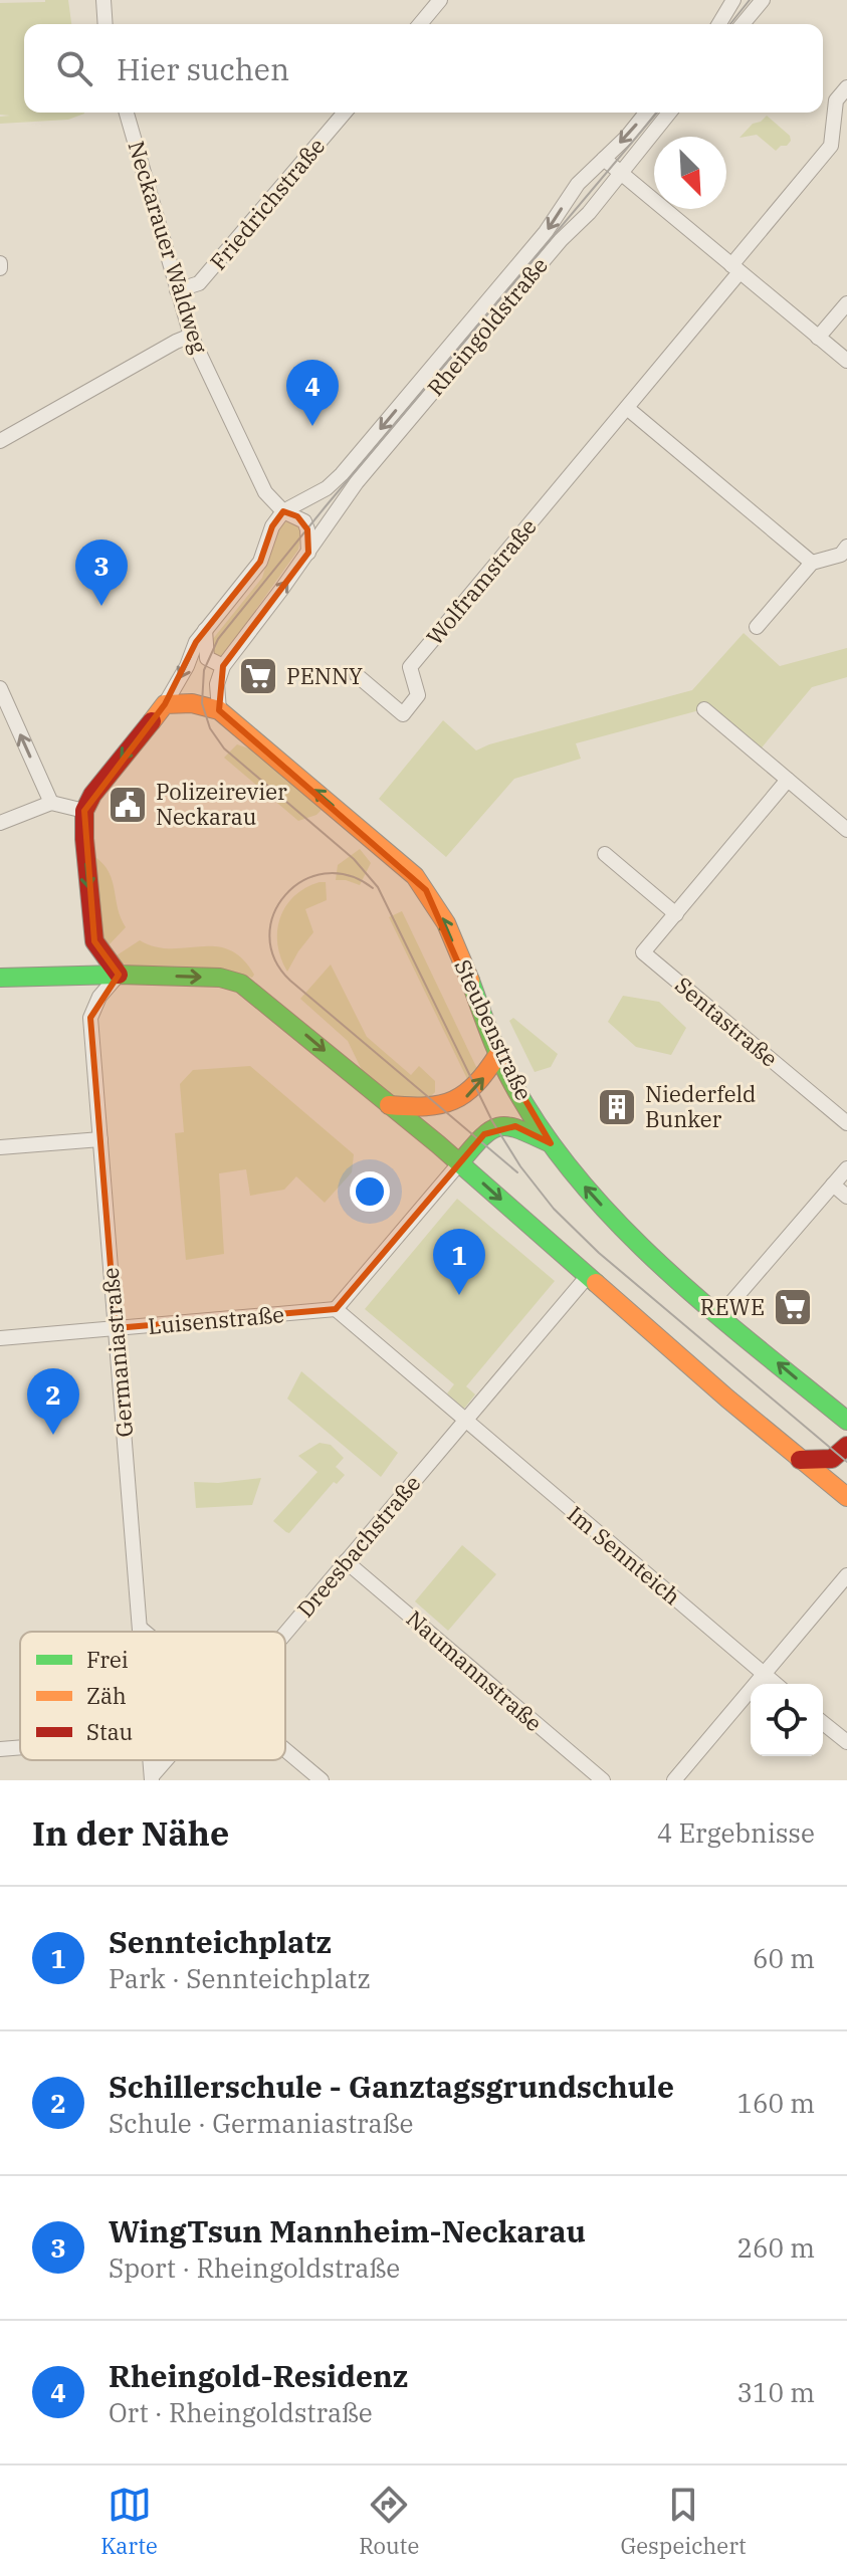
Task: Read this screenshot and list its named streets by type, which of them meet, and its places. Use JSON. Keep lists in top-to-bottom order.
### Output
{
  "streets": {
    "street": [
      "Friedrichstraße",
      "Neckarauer Waldweg",
      "Rheingoldstraße",
      "Wolframstraße",
      "Sentastraße",
      "Steubenstraße",
      "Luisenstraße",
      "Germaniastraße",
      "Dreesbachstraße",
      "Im Sennteich",
      "Naumannstraße"
    ]
  },
  "crossings": [
    ["Friedrichstraße", "Neckarauer Waldweg"],
    ["Neckarauer Waldweg", "Rheingoldstraße"],
    ["Luisenstraße", "Germaniastraße"],
    ["Luisenstraße", "Im Sennteich"],
    ["Dreesbachstraße", "Im Sennteich"],
    ["Dreesbachstraße", "Naumannstraße"]
  ],
  "places": {
    "supermarket": ["PENNY", "REWE"],
    "public building": ["Polizeirevier Neckarau"],
    "building": ["Niederfeld Bunker"]
  },
  "legend": ["Frei", "Zäh", "Stau"],
  "north": "bottom right",
  "page": {
    "search": "Hier suchen",
    "pins": [
      "4",
      "3",
      "1",
      "2"
    ],
    "heading": ["In der Nähe", "4 Ergebnisse"],
    "list": [
      {
        "mark": "1",
        "name": "Sennteichplatz",
        "note": "Park · Sennteichplatz",
        "value": "60 m"
      },
      {
        "mark": "2",
        "name": "Schillerschule - Ganztagsgrundschule",
        "note": "Schule · Germaniastraße",
        "value": "160 m"
      },
      {
        "mark": "3",
        "name": "WingTsun Mannheim-Neckarau",
        "note": "Sport · Rheingoldstraße",
        "value": "260 m"
      },
      {
        "mark": "4",
        "name": "Rheingold-Residenz",
        "note": "Ort · Rheingoldstraße",
        "value": "310 m"
      }
    ],
    "nav": ["Karte", "Route", "Gespeichert"]
  }
}
